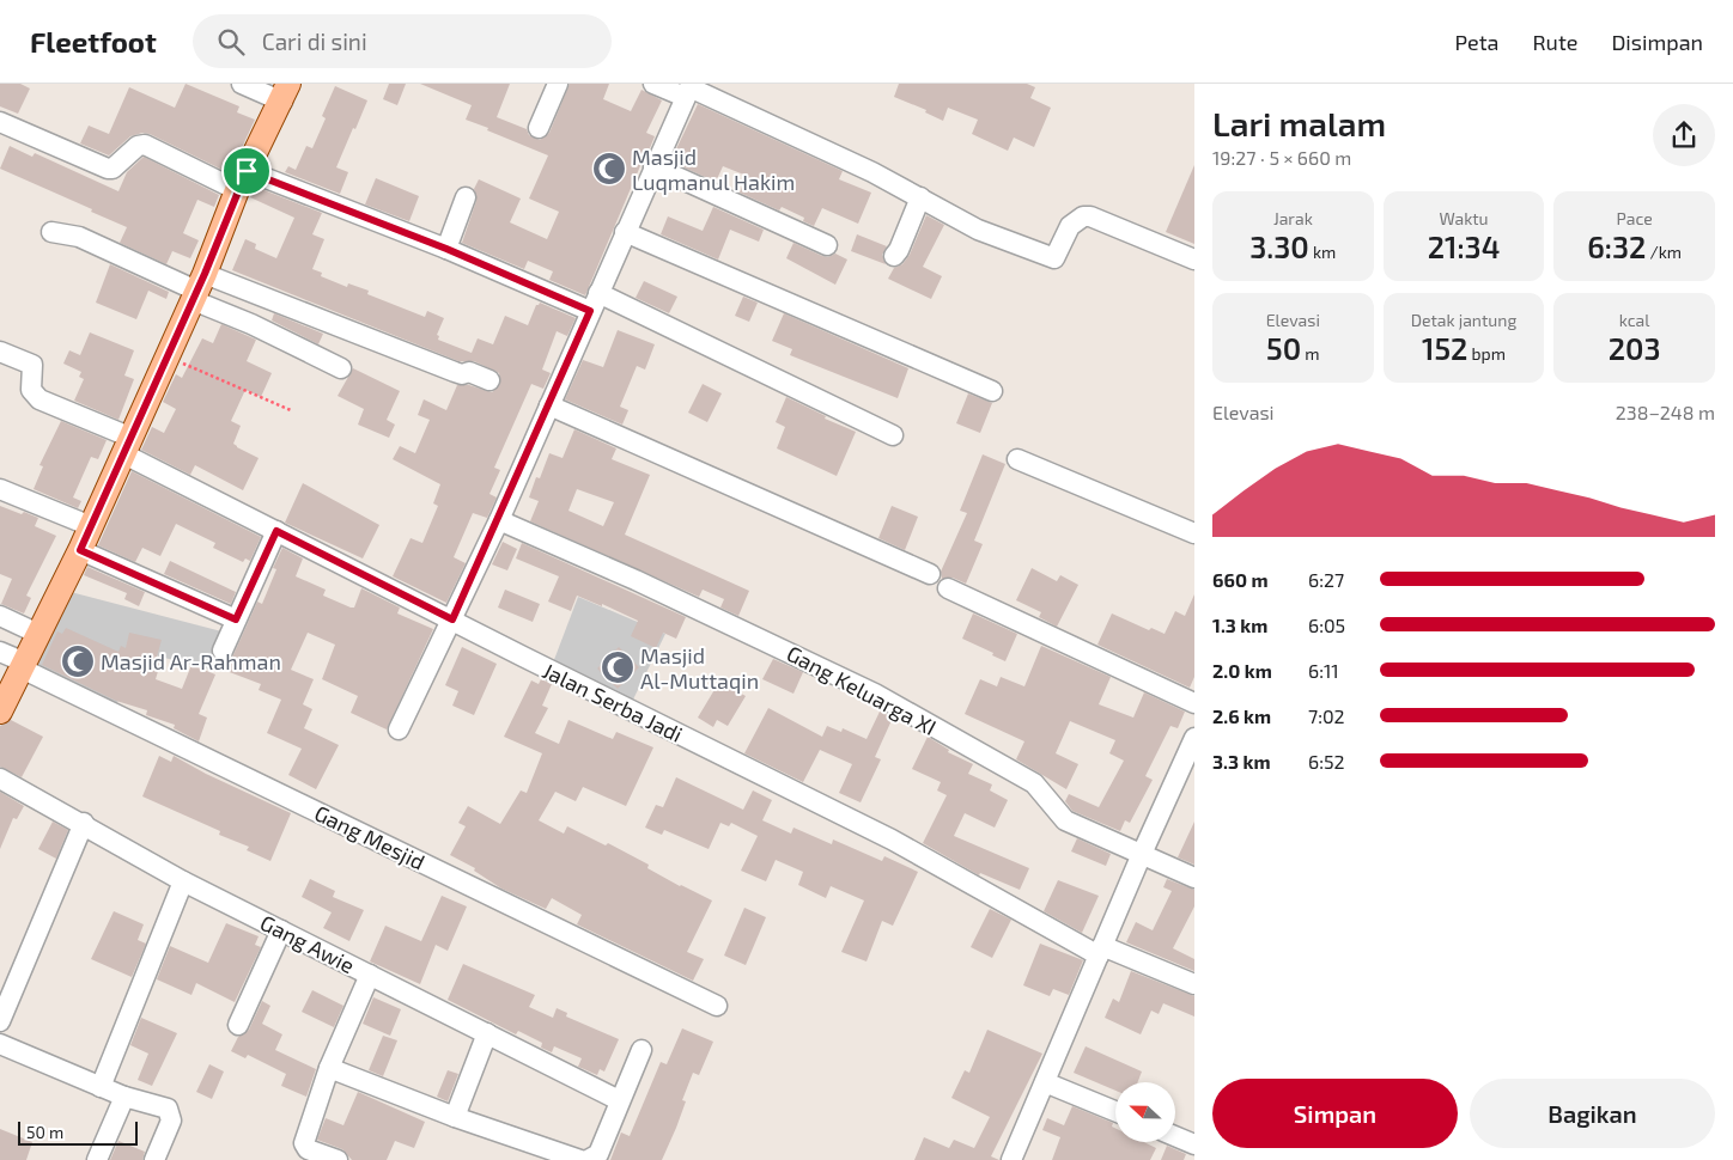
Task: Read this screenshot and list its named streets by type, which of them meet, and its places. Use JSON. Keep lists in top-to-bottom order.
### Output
{
  "streets": {
    "street": [
      "Gang Keluarga XI",
      "Jalan Serba Jadi",
      "Gang Mesjid",
      "Gang Awie"
    ]
  },
  "places": {
    "mosque": ["Masjid Luqmanul Hakim", "Masjid Ar-Rahman", "Masjid Al-Muttaqin"]
  },
  "scale_bar": "50 m",
  "north": "left",
  "page": {
    "header": "Fleetfoot",
    "search": "Cari di sini",
    "nav": ["Peta", "Rute", "Disimpan"],
    "heading": ["Lari malam", "19:27 · 5 × 660 m"],
    "stats": [
      ["Jarak", "3.30 km"],
      ["Waktu", "21:34"],
      ["Pace", "6:32 /km"],
      ["Elevasi", "50 m"],
      ["Detak jantung", "152 bpm"],
      ["kcal", "203"]
    ],
    "chart": ["Elevasi", "238–248 m"],
    "list": [
      {
        "name": "660 m",
        "note": "6:27"
      },
      {
        "name": "1.3 km",
        "note": "6:05"
      },
      {
        "name": "2.0 km",
        "note": "6:11"
      },
      {
        "name": "2.6 km",
        "note": "7:02"
      },
      {
        "name": "3.3 km",
        "note": "6:52"
      }
    ],
    "buttons": ["Simpan", "Bagikan"],
    "scale": "50 m"
  }
}
